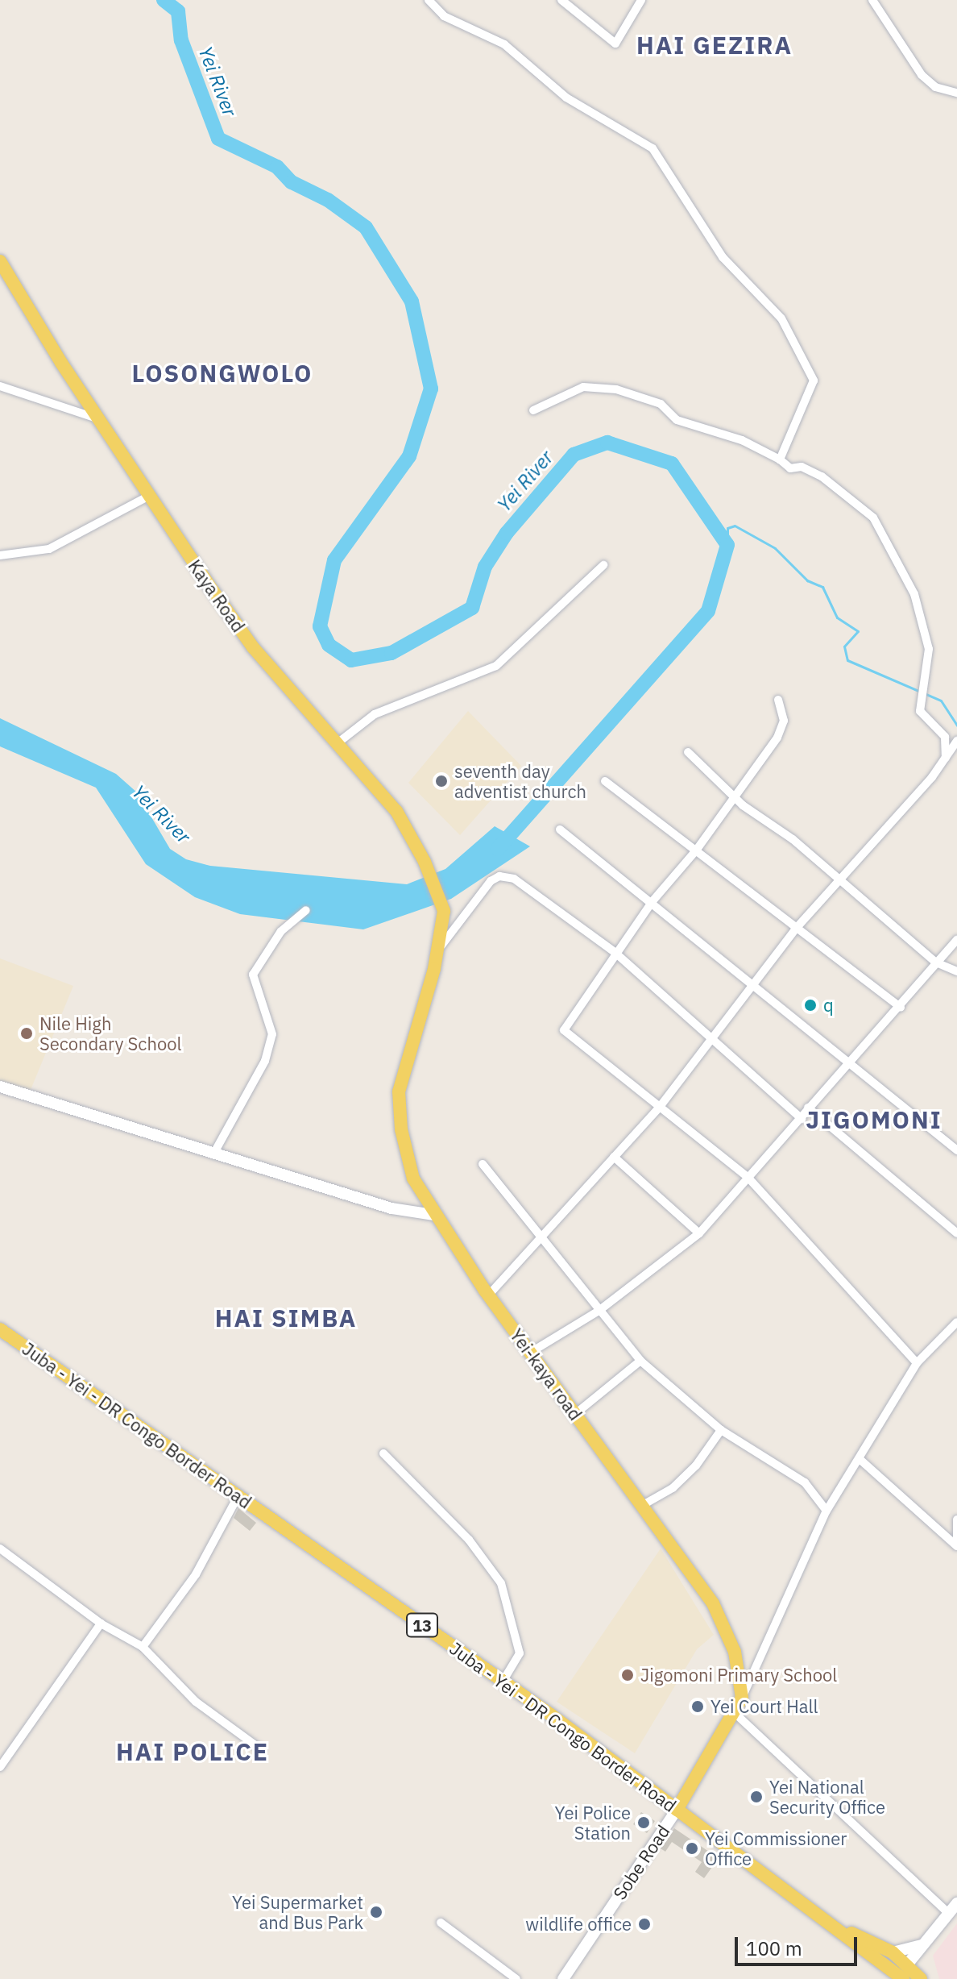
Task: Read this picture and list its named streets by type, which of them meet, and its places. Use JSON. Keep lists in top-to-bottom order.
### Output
{
  "streets": {
    "main road": [
      "Kaya Road",
      "Yei-kaya road",
      "Juba - Yei - DR Congo Border Road",
      "13"
    ],
    "street": ["Sobe Road"]
  },
  "crossings": [
    ["Kaya Road", "Yei-kaya road"],
    ["Juba - Yei - DR Congo Border Road", "Sobe Road"]
  ],
  "districts": [
    "HAI GEZIRA",
    "LOSONGWOLO",
    "JIGOMONI",
    "HAI SIMBA",
    "HAI POLICE"
  ],
  "water": ["Yei River"],
  "places": [
    "seventh day adventist church",
    "q",
    "Nile High Secondary School",
    "Jigomoni Primary School",
    "Yei Court Hall",
    "Yei National Security Office",
    "Yei Police Station",
    "Yei Commissioner Office",
    "Yei Supermarket and Bus Park",
    "wildlife office"
  ],
  "scale_bar": "100 m"
}
